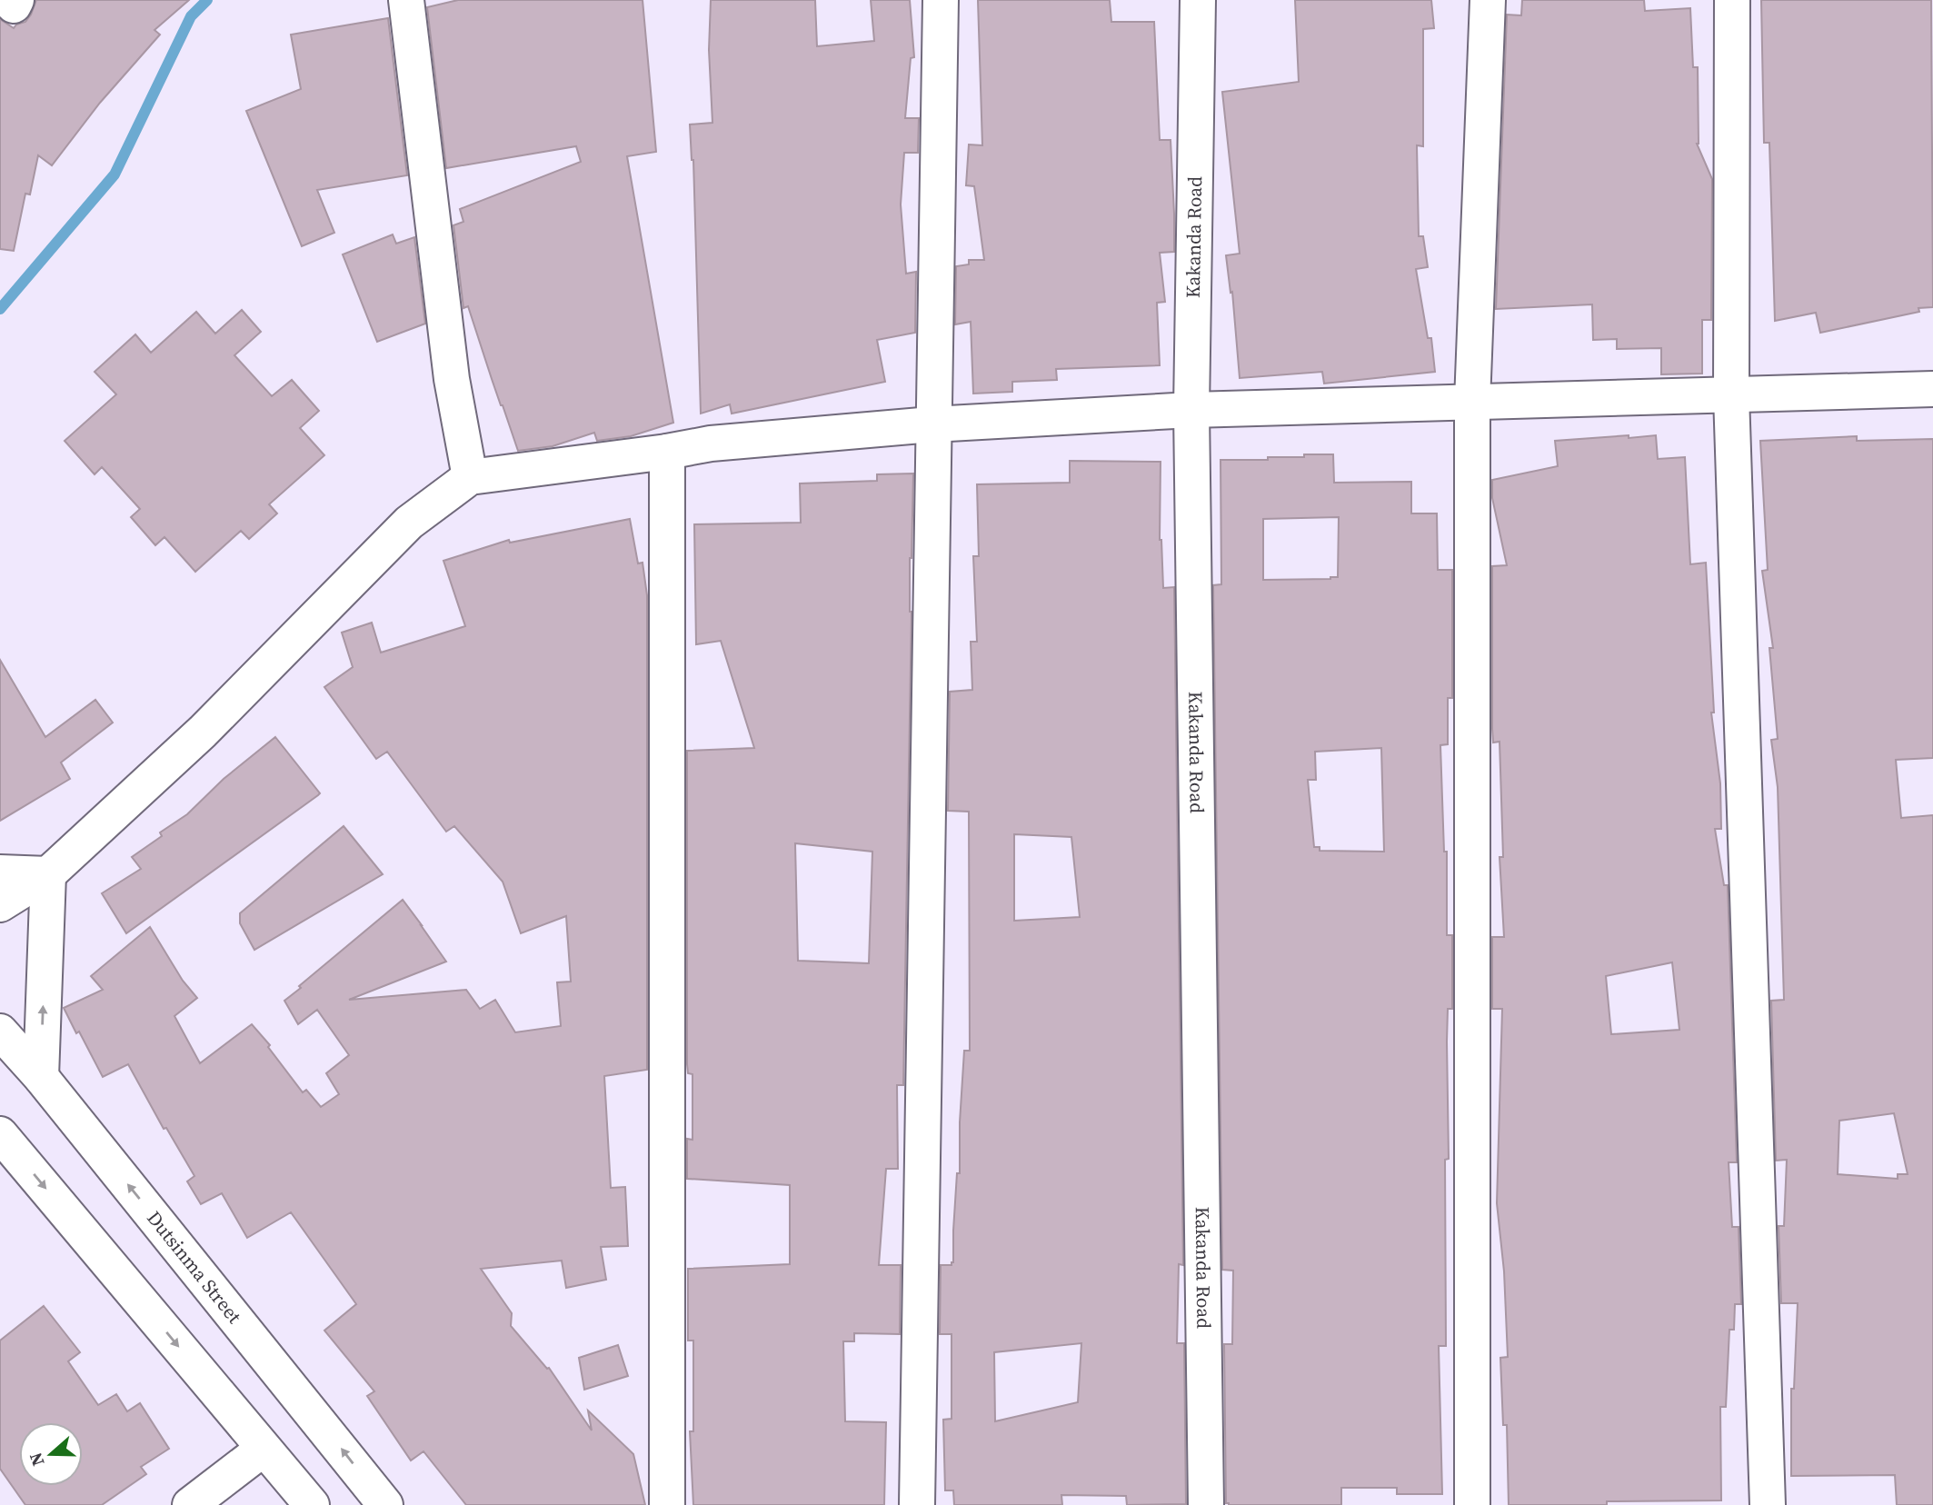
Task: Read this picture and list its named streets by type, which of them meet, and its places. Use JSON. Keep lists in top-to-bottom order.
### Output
{
  "streets": {
    "street": ["Kakanda Road", "Dutsinma Street"]
  },
  "north": "left"
}
